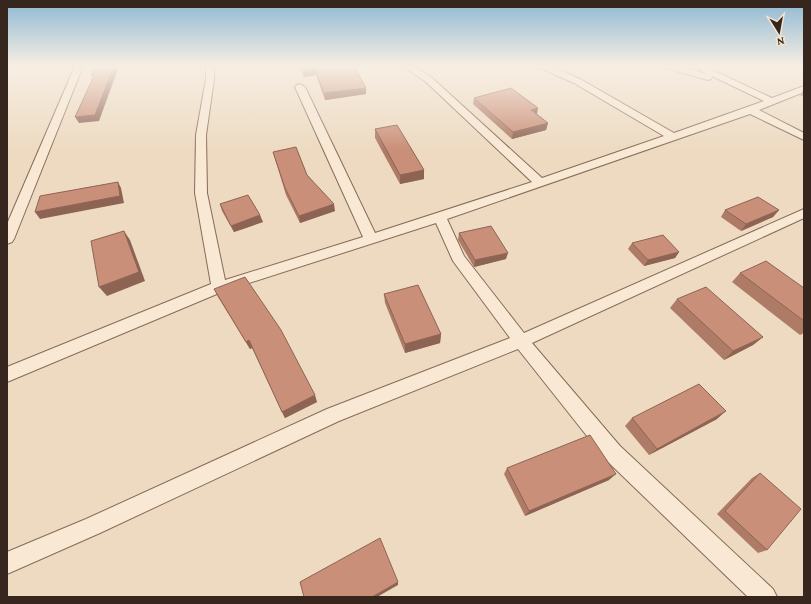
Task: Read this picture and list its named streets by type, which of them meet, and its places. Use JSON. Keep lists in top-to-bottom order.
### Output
{
  "north": "bottom"
}
